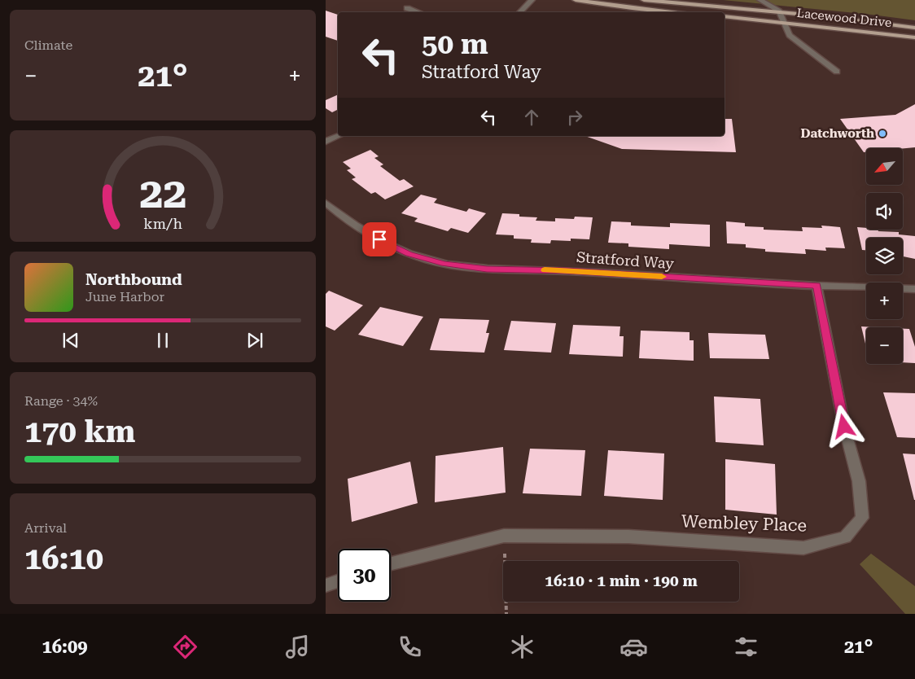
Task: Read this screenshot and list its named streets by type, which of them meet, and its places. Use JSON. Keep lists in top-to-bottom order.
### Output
{
  "streets": {
    "main road": ["Lacewood Drive"],
    "street": ["Stratford Way", "Wembley Place"]
  },
  "crossings": [
    ["Stratford Way", "Wembley Place"]
  ],
  "places": ["Datchworth"],
  "north": "bottom left",
  "page": {
    "tile": [
      "Climate",
      ["Range · 34%", "170 km"],
      ["Arrival", "16:10"]
    ],
    "turn": ["50 m", "Stratford Way"],
    "heat": ["−", "21°", "+"],
    "map_buttons": ["+", "−"],
    "song": ["Northbound", "June Harbor"],
    "limit": "30",
    "trip": "16:10 · 1 min · 190 m",
    "tabs": ["16:09", "21°"],
    "gauge": ["22", "km/h"]
  }
}
